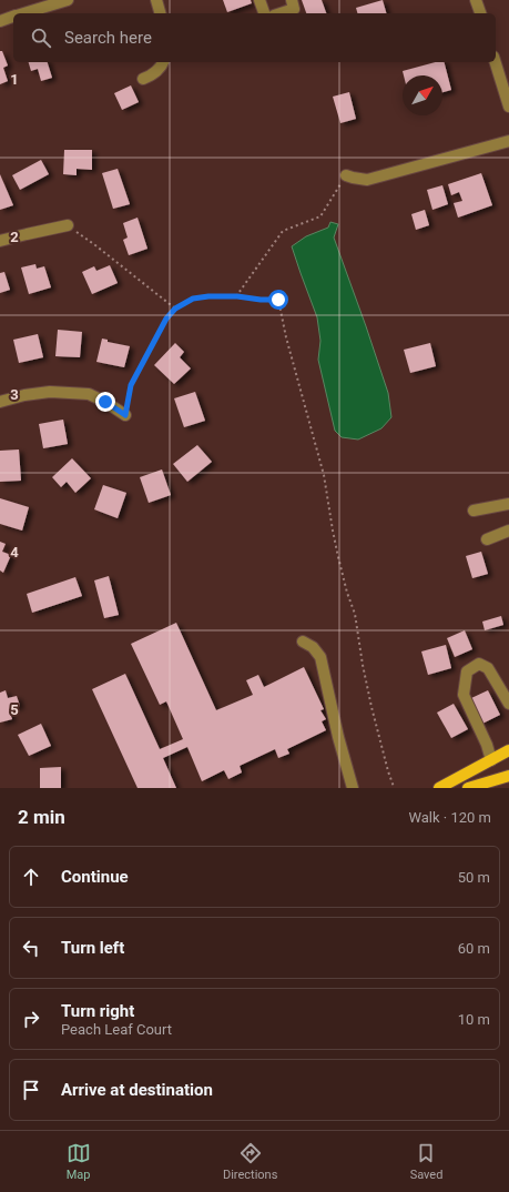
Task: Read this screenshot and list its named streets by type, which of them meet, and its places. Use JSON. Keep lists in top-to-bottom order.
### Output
{
  "north": "top right",
  "page": {
    "search": "Search here",
    "heading": ["2 min", "Walk · 120 m"],
    "list": [
      ["Continue", "50 m"],
      ["Turn left", "60 m"],
      ["Turn right", "Peach Leaf Court", "10 m"],
      "Arrive at destination"
    ],
    "nav": ["Map", "Directions", "Saved"]
  },
  "grid": {
    "rows": [
      "1",
      "2",
      "3",
      "4",
      "5"
    ]
  }
}
